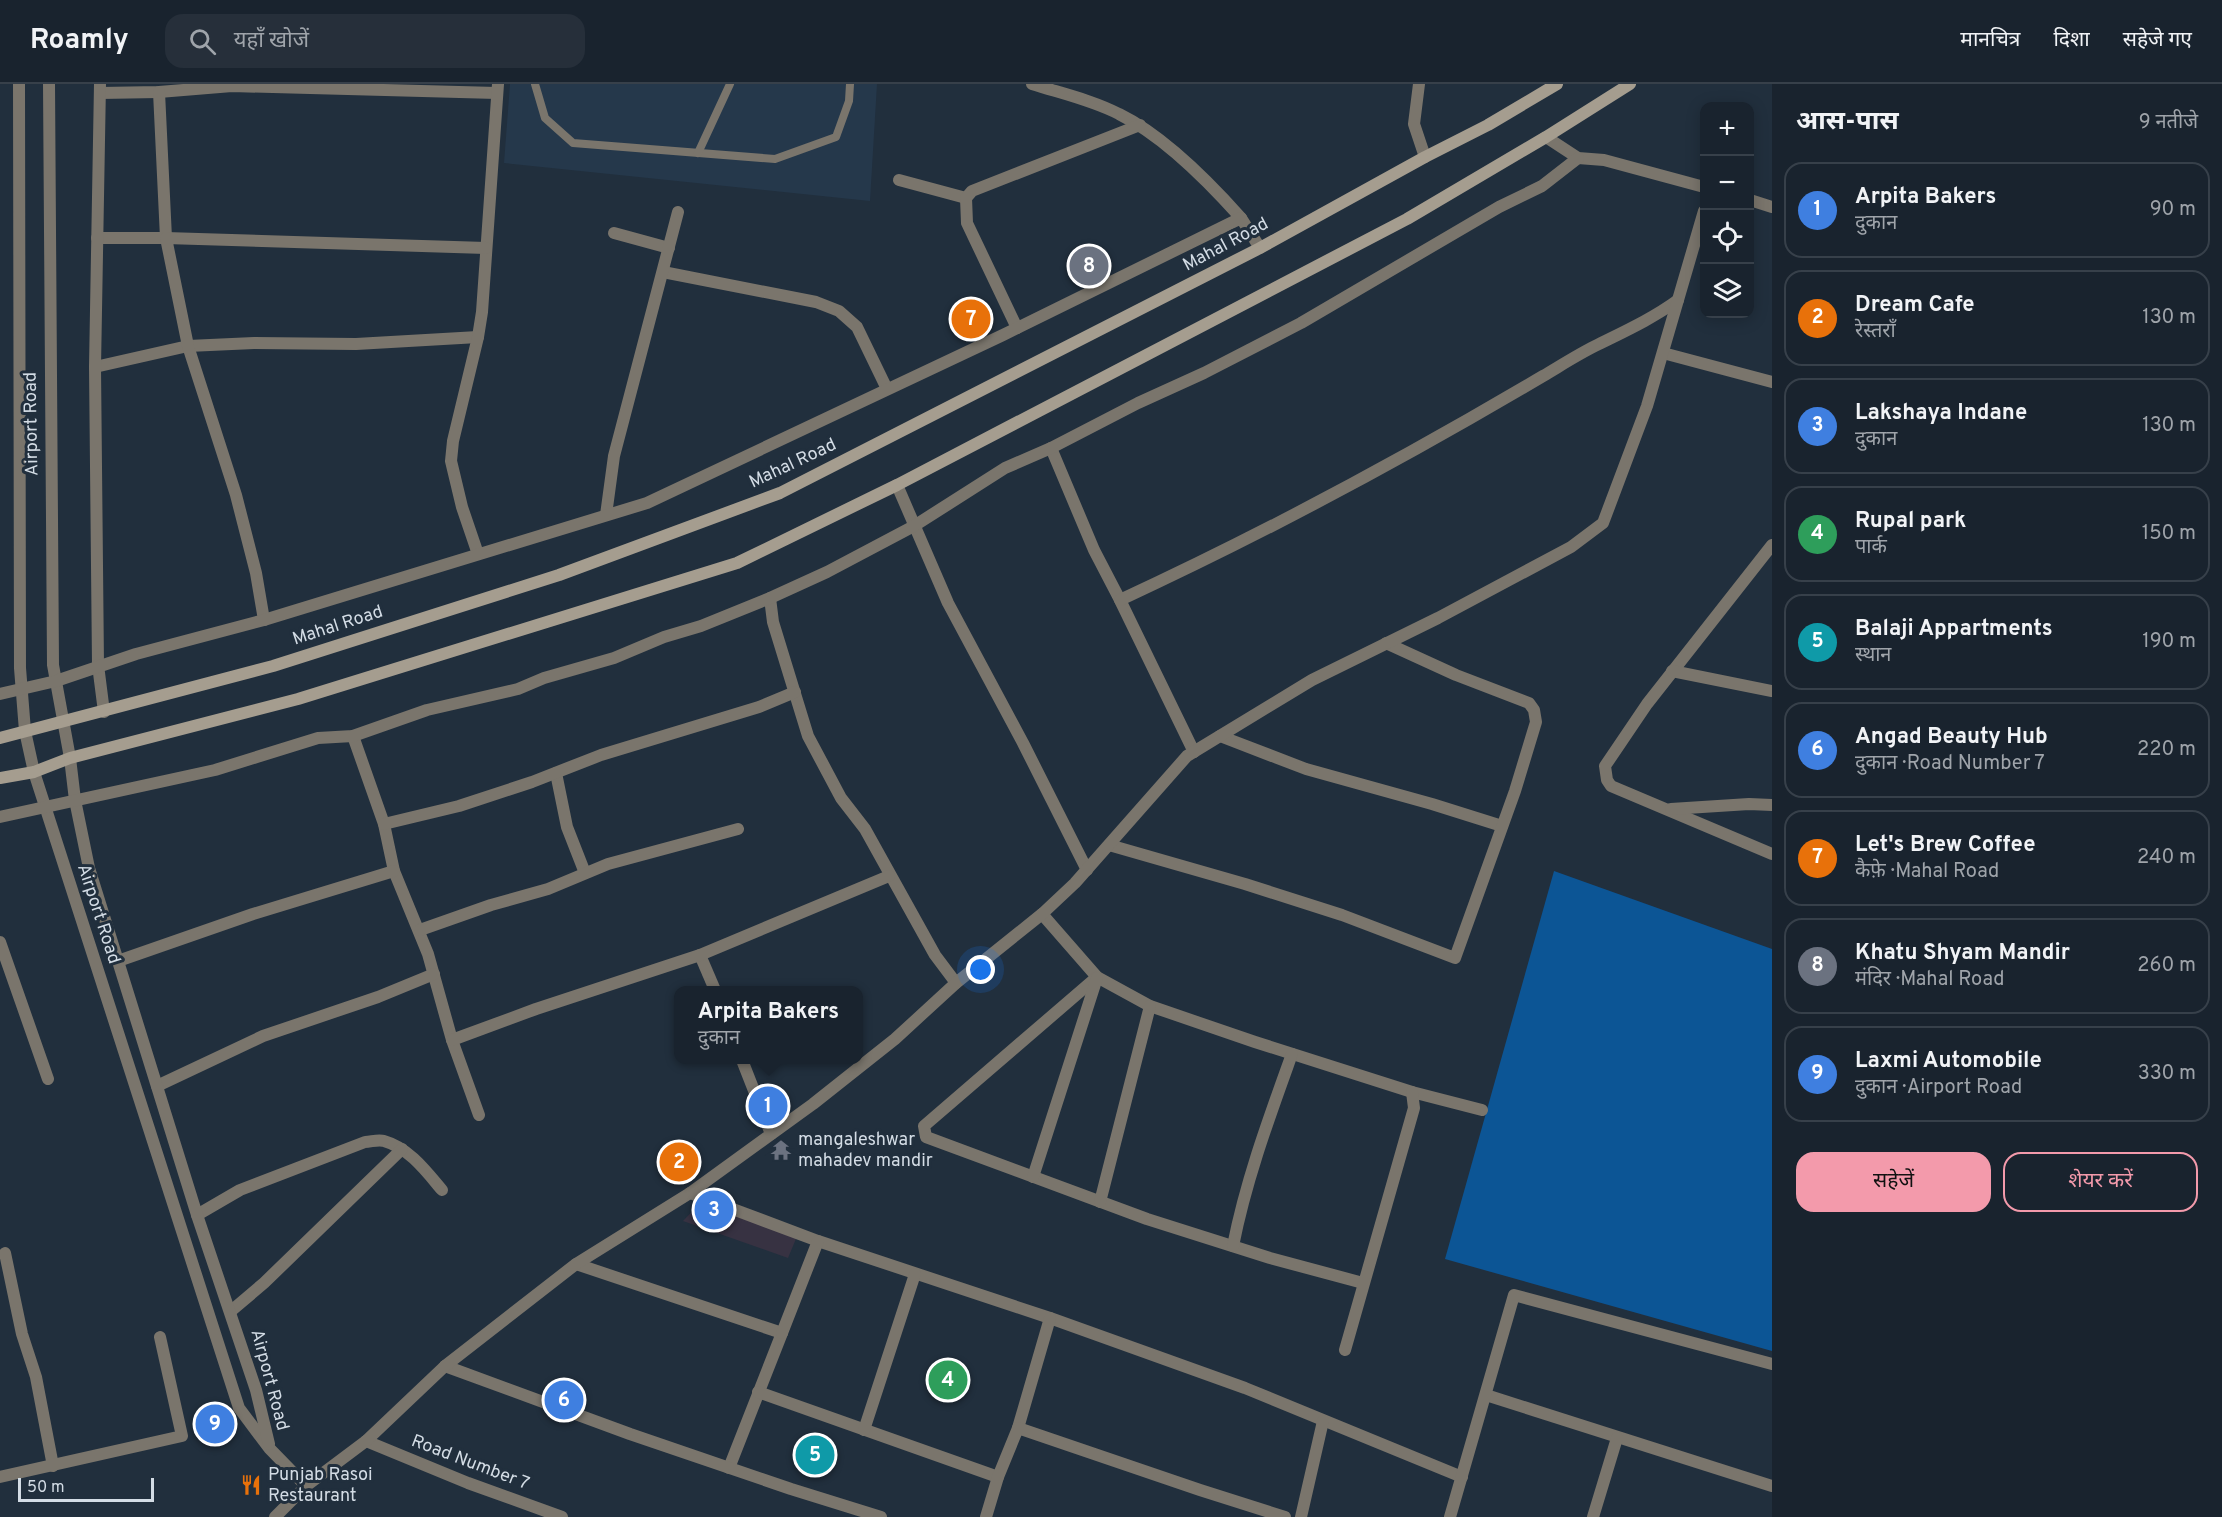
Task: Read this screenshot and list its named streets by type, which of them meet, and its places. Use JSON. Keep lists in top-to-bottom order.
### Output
{
  "streets": {
    "main road": ["Mahal Road"],
    "street": ["Airport Road", "Road Number 7"]
  },
  "crossings": [
    ["Mahal Road", "Airport Road"]
  ],
  "places": {
    "temple": ["mangaleshwar mahadev mandir"],
    "restaurant": ["Punjab Rasoi Restaurant"]
  },
  "scale_bar": "50 m",
  "page": {
    "header": "Roamly",
    "search": "यहाँ खोजें",
    "nav": ["मानचित्र", "दिशा", "सहेजे गए"],
    "heading": ["आस-पास", "9 नतीजे"],
    "map_buttons": ["+", "−"],
    "list": [
      {
        "mark": "1",
        "name": "Arpita Bakers",
        "note": "दुकान",
        "value": "90 m"
      },
      {
        "mark": "2",
        "name": "Dream Cafe",
        "note": "रेस्तराँ",
        "value": "130 m"
      },
      {
        "mark": "3",
        "name": "Lakshaya Indane",
        "note": "दुकान",
        "value": "130 m"
      },
      {
        "mark": "4",
        "name": "Rupal park",
        "note": "पार्क",
        "value": "150 m"
      },
      {
        "mark": "5",
        "name": "Balaji Appartments",
        "note": "स्थान",
        "value": "190 m"
      },
      {
        "mark": "6",
        "name": "Angad Beauty Hub",
        "note": "दुकान · Road Number 7",
        "value": "220 m"
      },
      {
        "mark": "7",
        "name": "Let's Brew Coffee",
        "note": "कैफ़े · Mahal Road",
        "value": "240 m"
      },
      {
        "mark": "8",
        "name": "Khatu Shyam Mandir",
        "note": "मंदिर · Mahal Road",
        "value": "260 m"
      },
      {
        "mark": "9",
        "name": "Laxmi Automobile",
        "note": "दुकान · Airport Road",
        "value": "330 m"
      }
    ],
    "pins": [
      "8",
      "7",
      "1",
      "2",
      "3",
      "4",
      "6",
      "9",
      "5"
    ],
    "popup": ["Arpita Bakers", "दुकान"],
    "buttons": ["सहेजें", "शेयर करें"],
    "scale": "50 m"
  }
}
